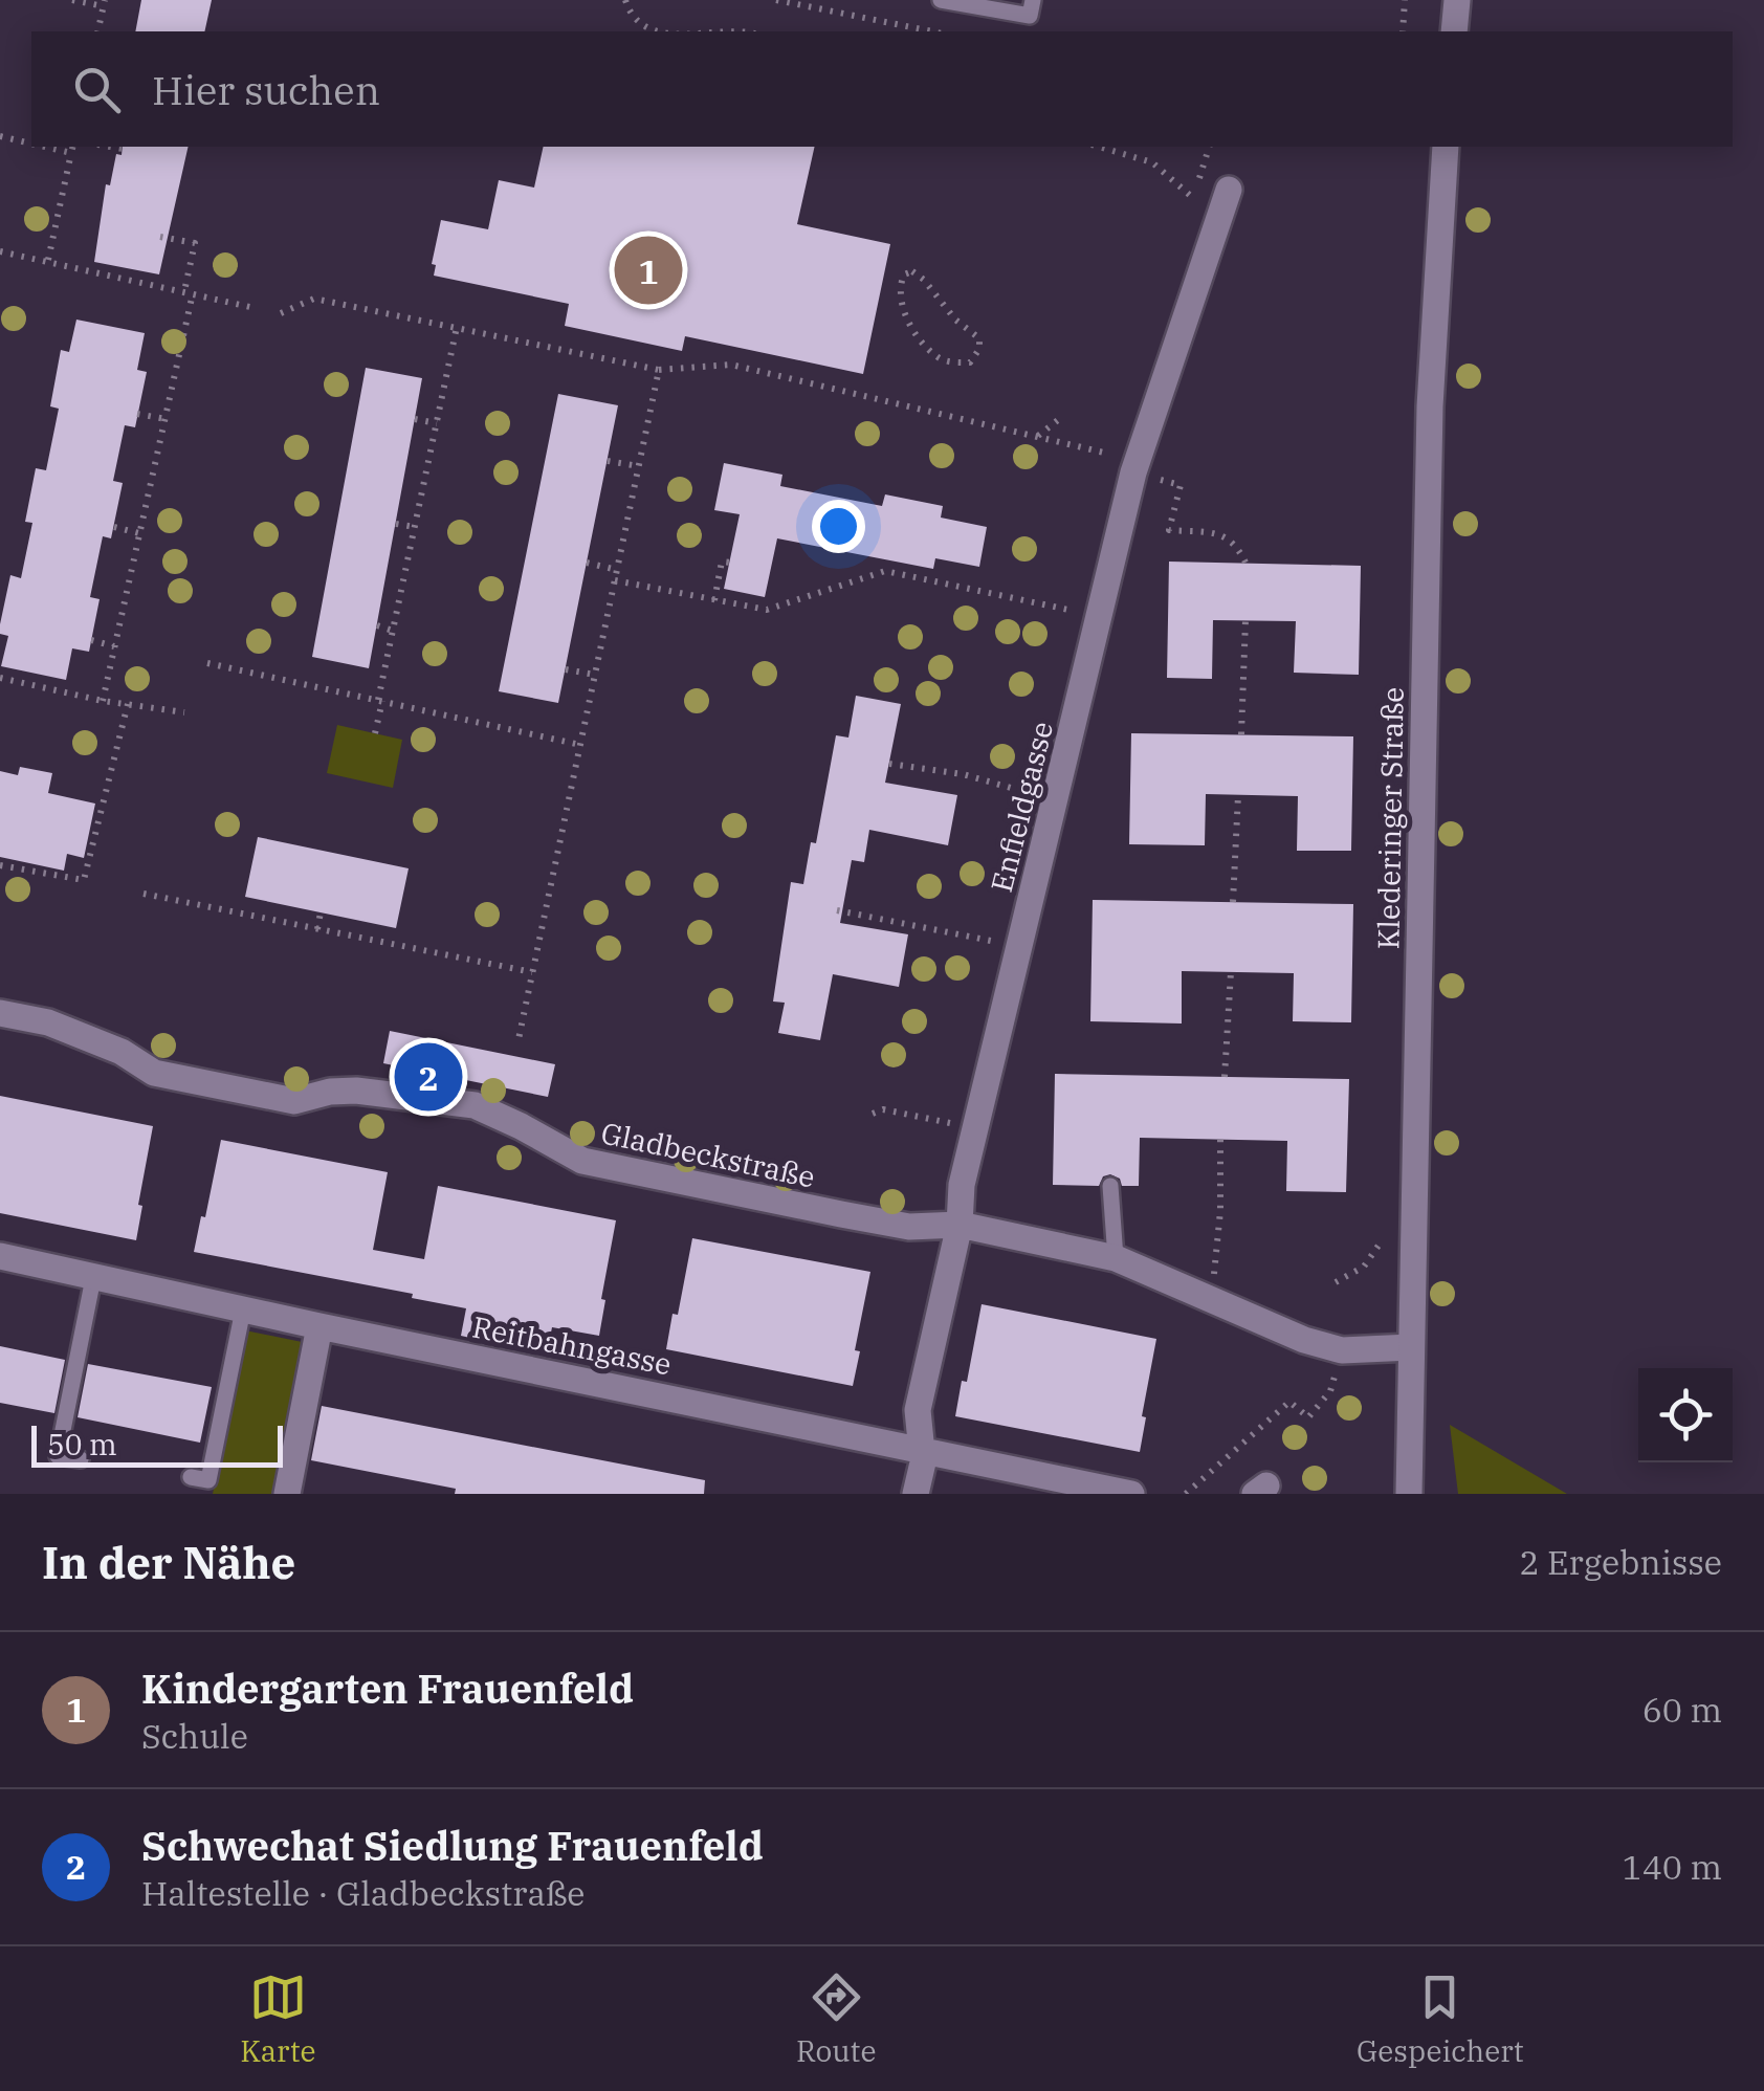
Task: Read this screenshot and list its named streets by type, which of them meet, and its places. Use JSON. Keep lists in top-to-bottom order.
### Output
{
  "streets": {
    "street": [
      "Enfieldgasse",
      "Klederinger Straße",
      "Gladbeckstraße",
      "Reitbahngasse"
    ]
  },
  "crossings": [
    ["Enfieldgasse", "Gladbeckstraße"],
    ["Enfieldgasse", "Reitbahngasse"],
    ["Klederinger Straße", "Gladbeckstraße"]
  ],
  "scale_bar": "50 m",
  "page": {
    "search": "Hier suchen",
    "pins": ["1", "2"],
    "scale": "50 m",
    "heading": ["In der Nähe", "2 Ergebnisse"],
    "list": [
      {
        "mark": "1",
        "name": "Kindergarten Frauenfeld",
        "note": "Schule",
        "value": "60 m"
      },
      {
        "mark": "2",
        "name": "Schwechat Siedlung Frauenfeld",
        "note": "Haltestelle · Gladbeckstraße",
        "value": "140 m"
      }
    ],
    "nav": ["Karte", "Route", "Gespeichert"]
  }
}
